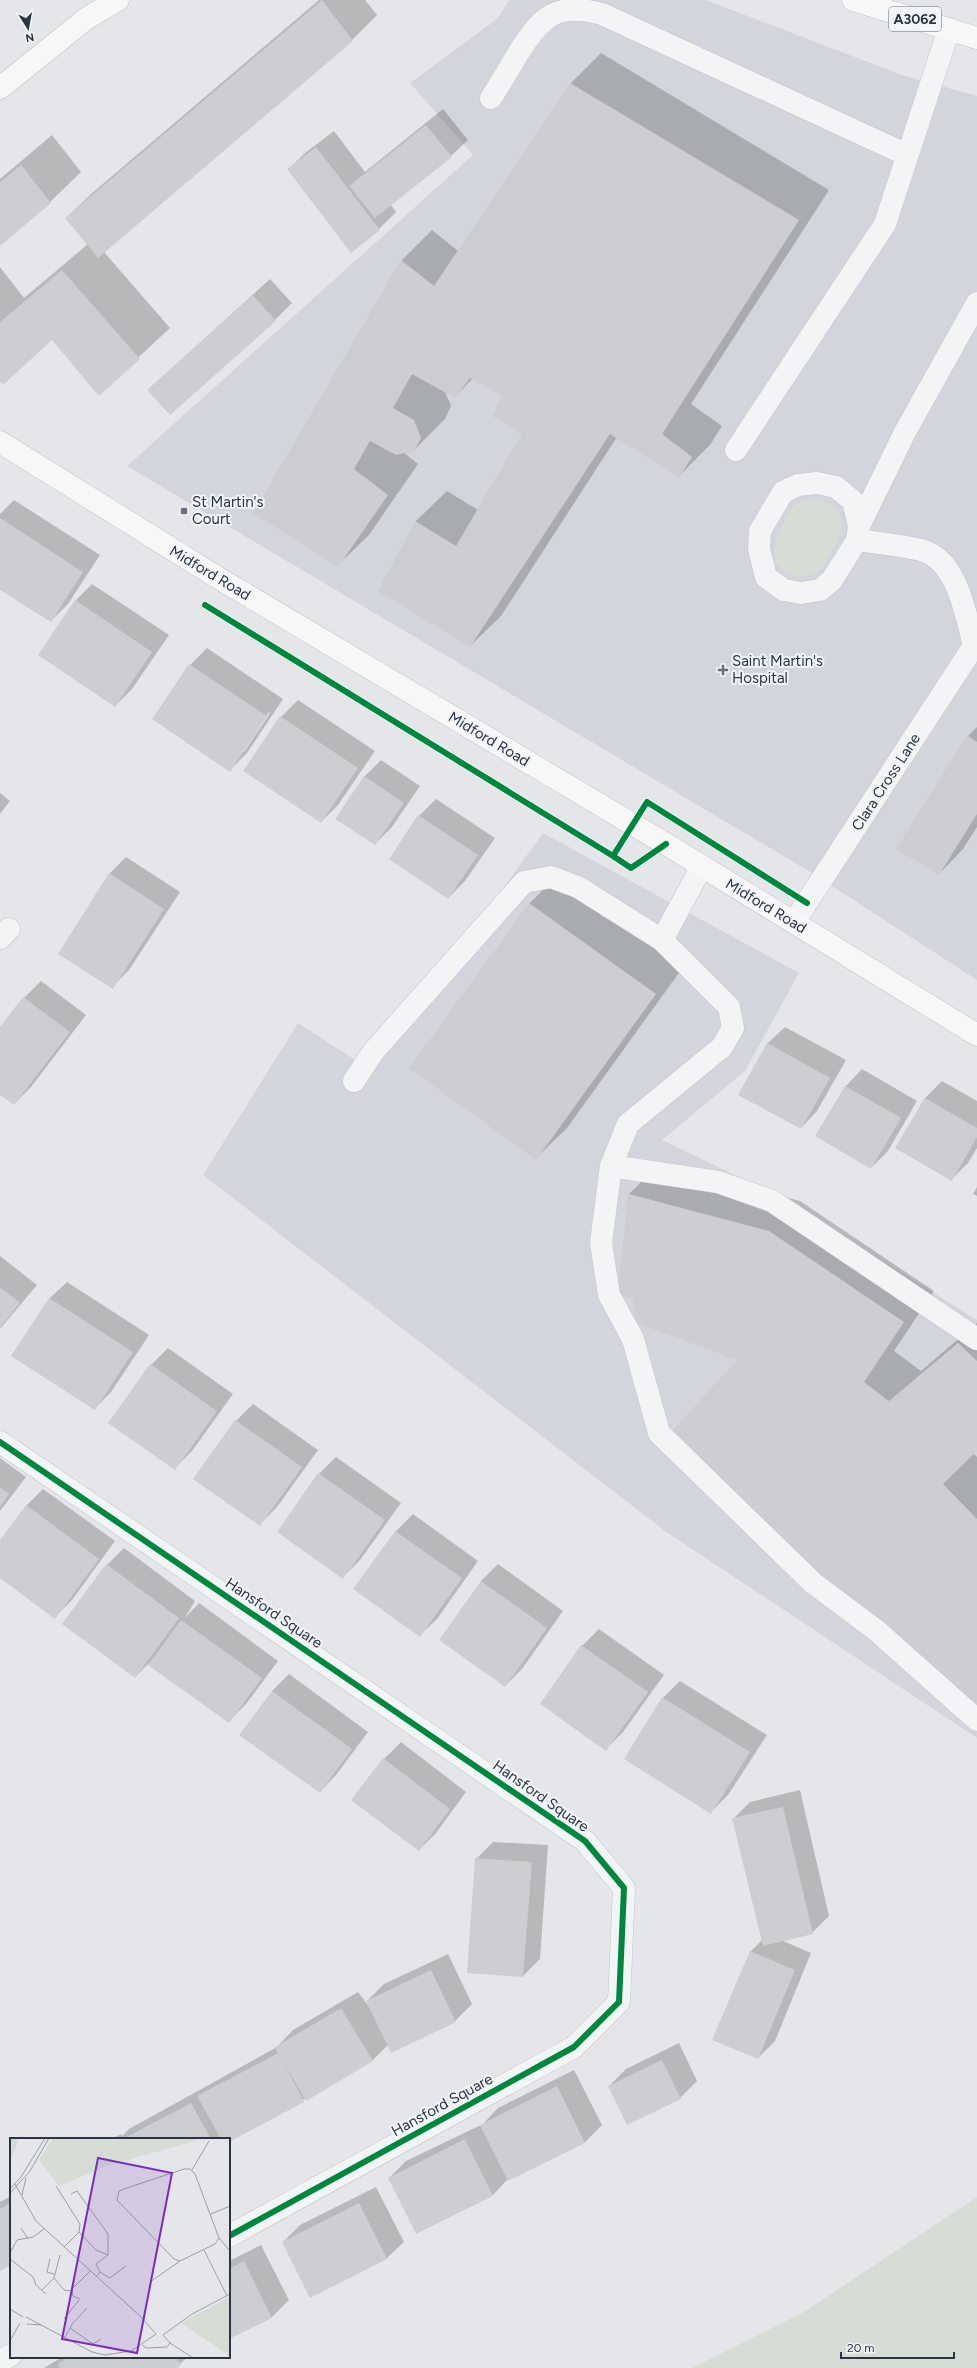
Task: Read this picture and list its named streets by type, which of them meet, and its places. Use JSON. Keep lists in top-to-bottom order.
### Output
{
  "streets": {
    "main road": ["A3062", "Midford Road"],
    "street": ["Clara Cross Lane", "Hansford Square"]
  },
  "crossings": [
    ["Midford Road", "Clara Cross Lane"]
  ],
  "places": {
    "transit": ["St Martin's Court"],
    "health": ["Saint Martin's Hospital"]
  },
  "scale_bar": "20 m",
  "north": "bottom"
}
